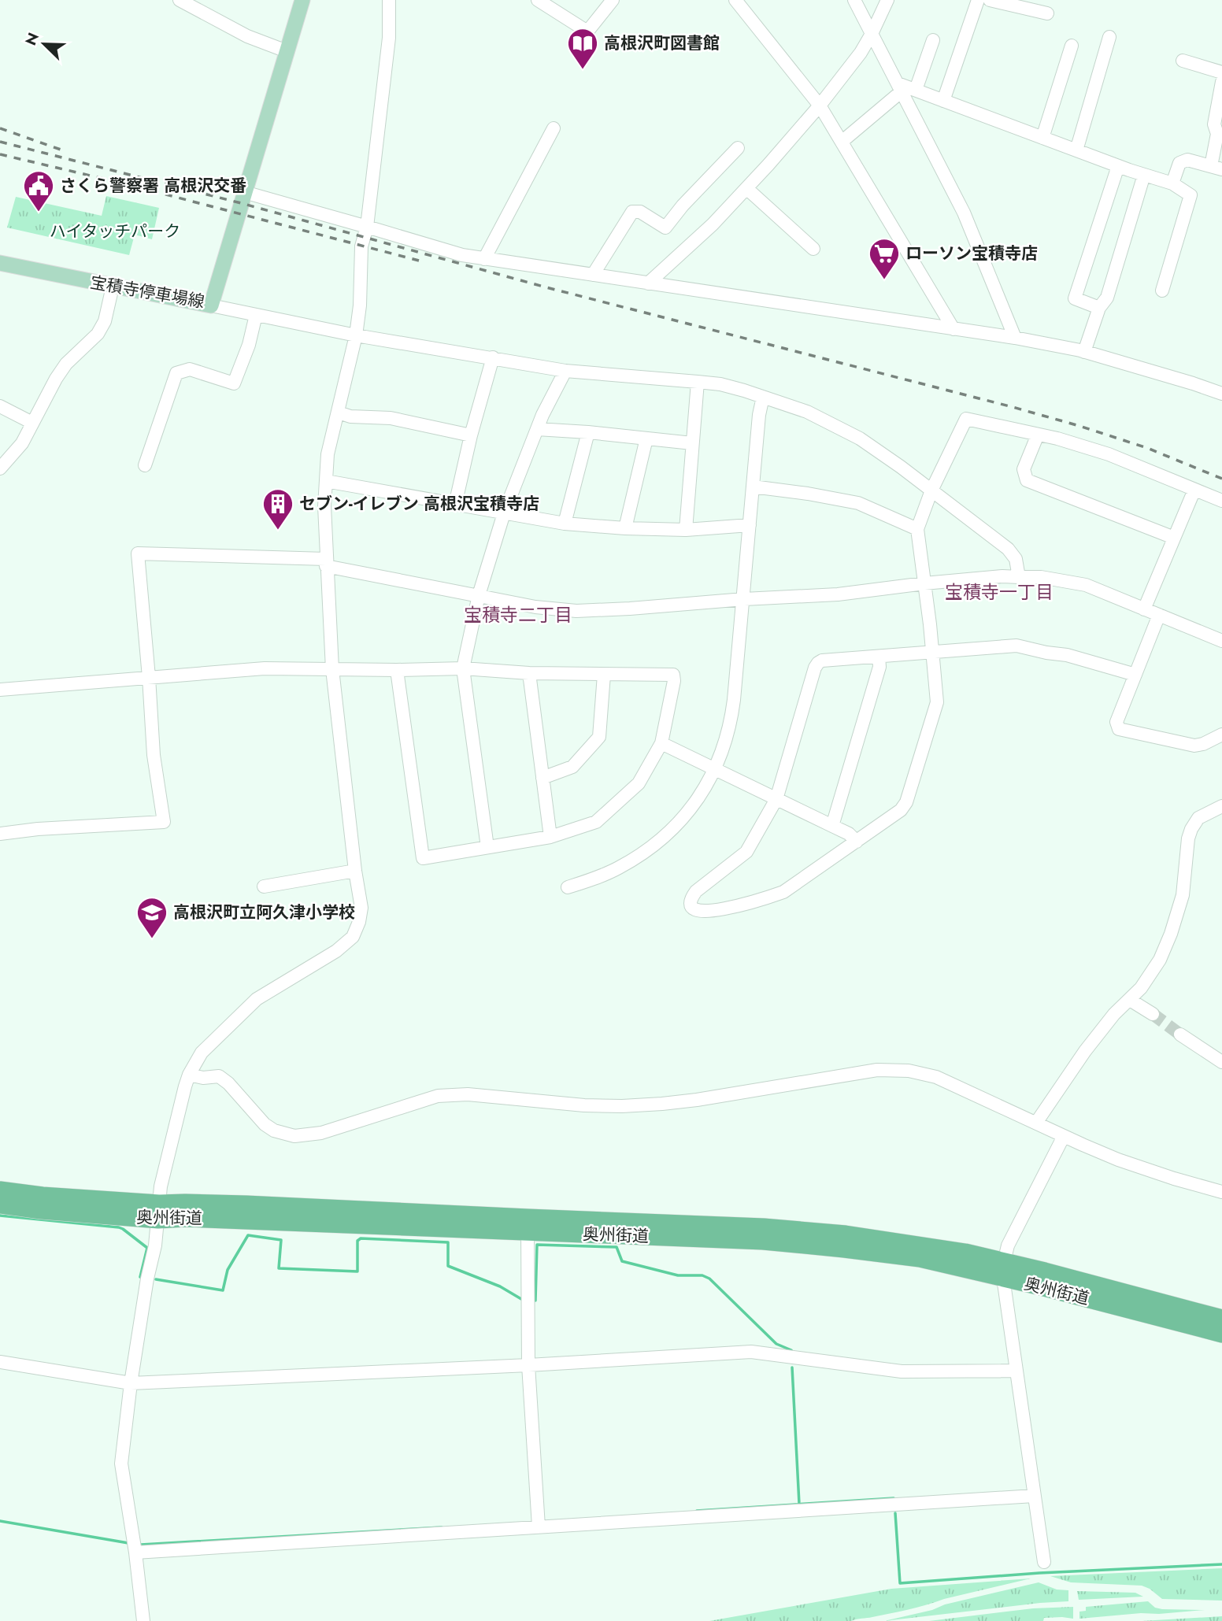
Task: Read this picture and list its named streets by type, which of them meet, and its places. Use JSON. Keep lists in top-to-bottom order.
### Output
{
  "streets": {
    "highway": ["奥州街道"],
    "main road": ["宝積寺停車場線"]
  },
  "districts": ["宝積寺一丁目", "宝積寺二丁目"],
  "parks": ["ハイタッチパーク"],
  "places": {
    "library": ["高根沢町図書館"],
    "public building": ["さくら警察署 高根沢交番"],
    "supermarket": ["ローソン宝積寺店"],
    "building": ["セブン-イレブン 高根沢宝積寺店"],
    "school or university": ["高根沢町立阿久津小学校"]
  },
  "north": "top left"
}
